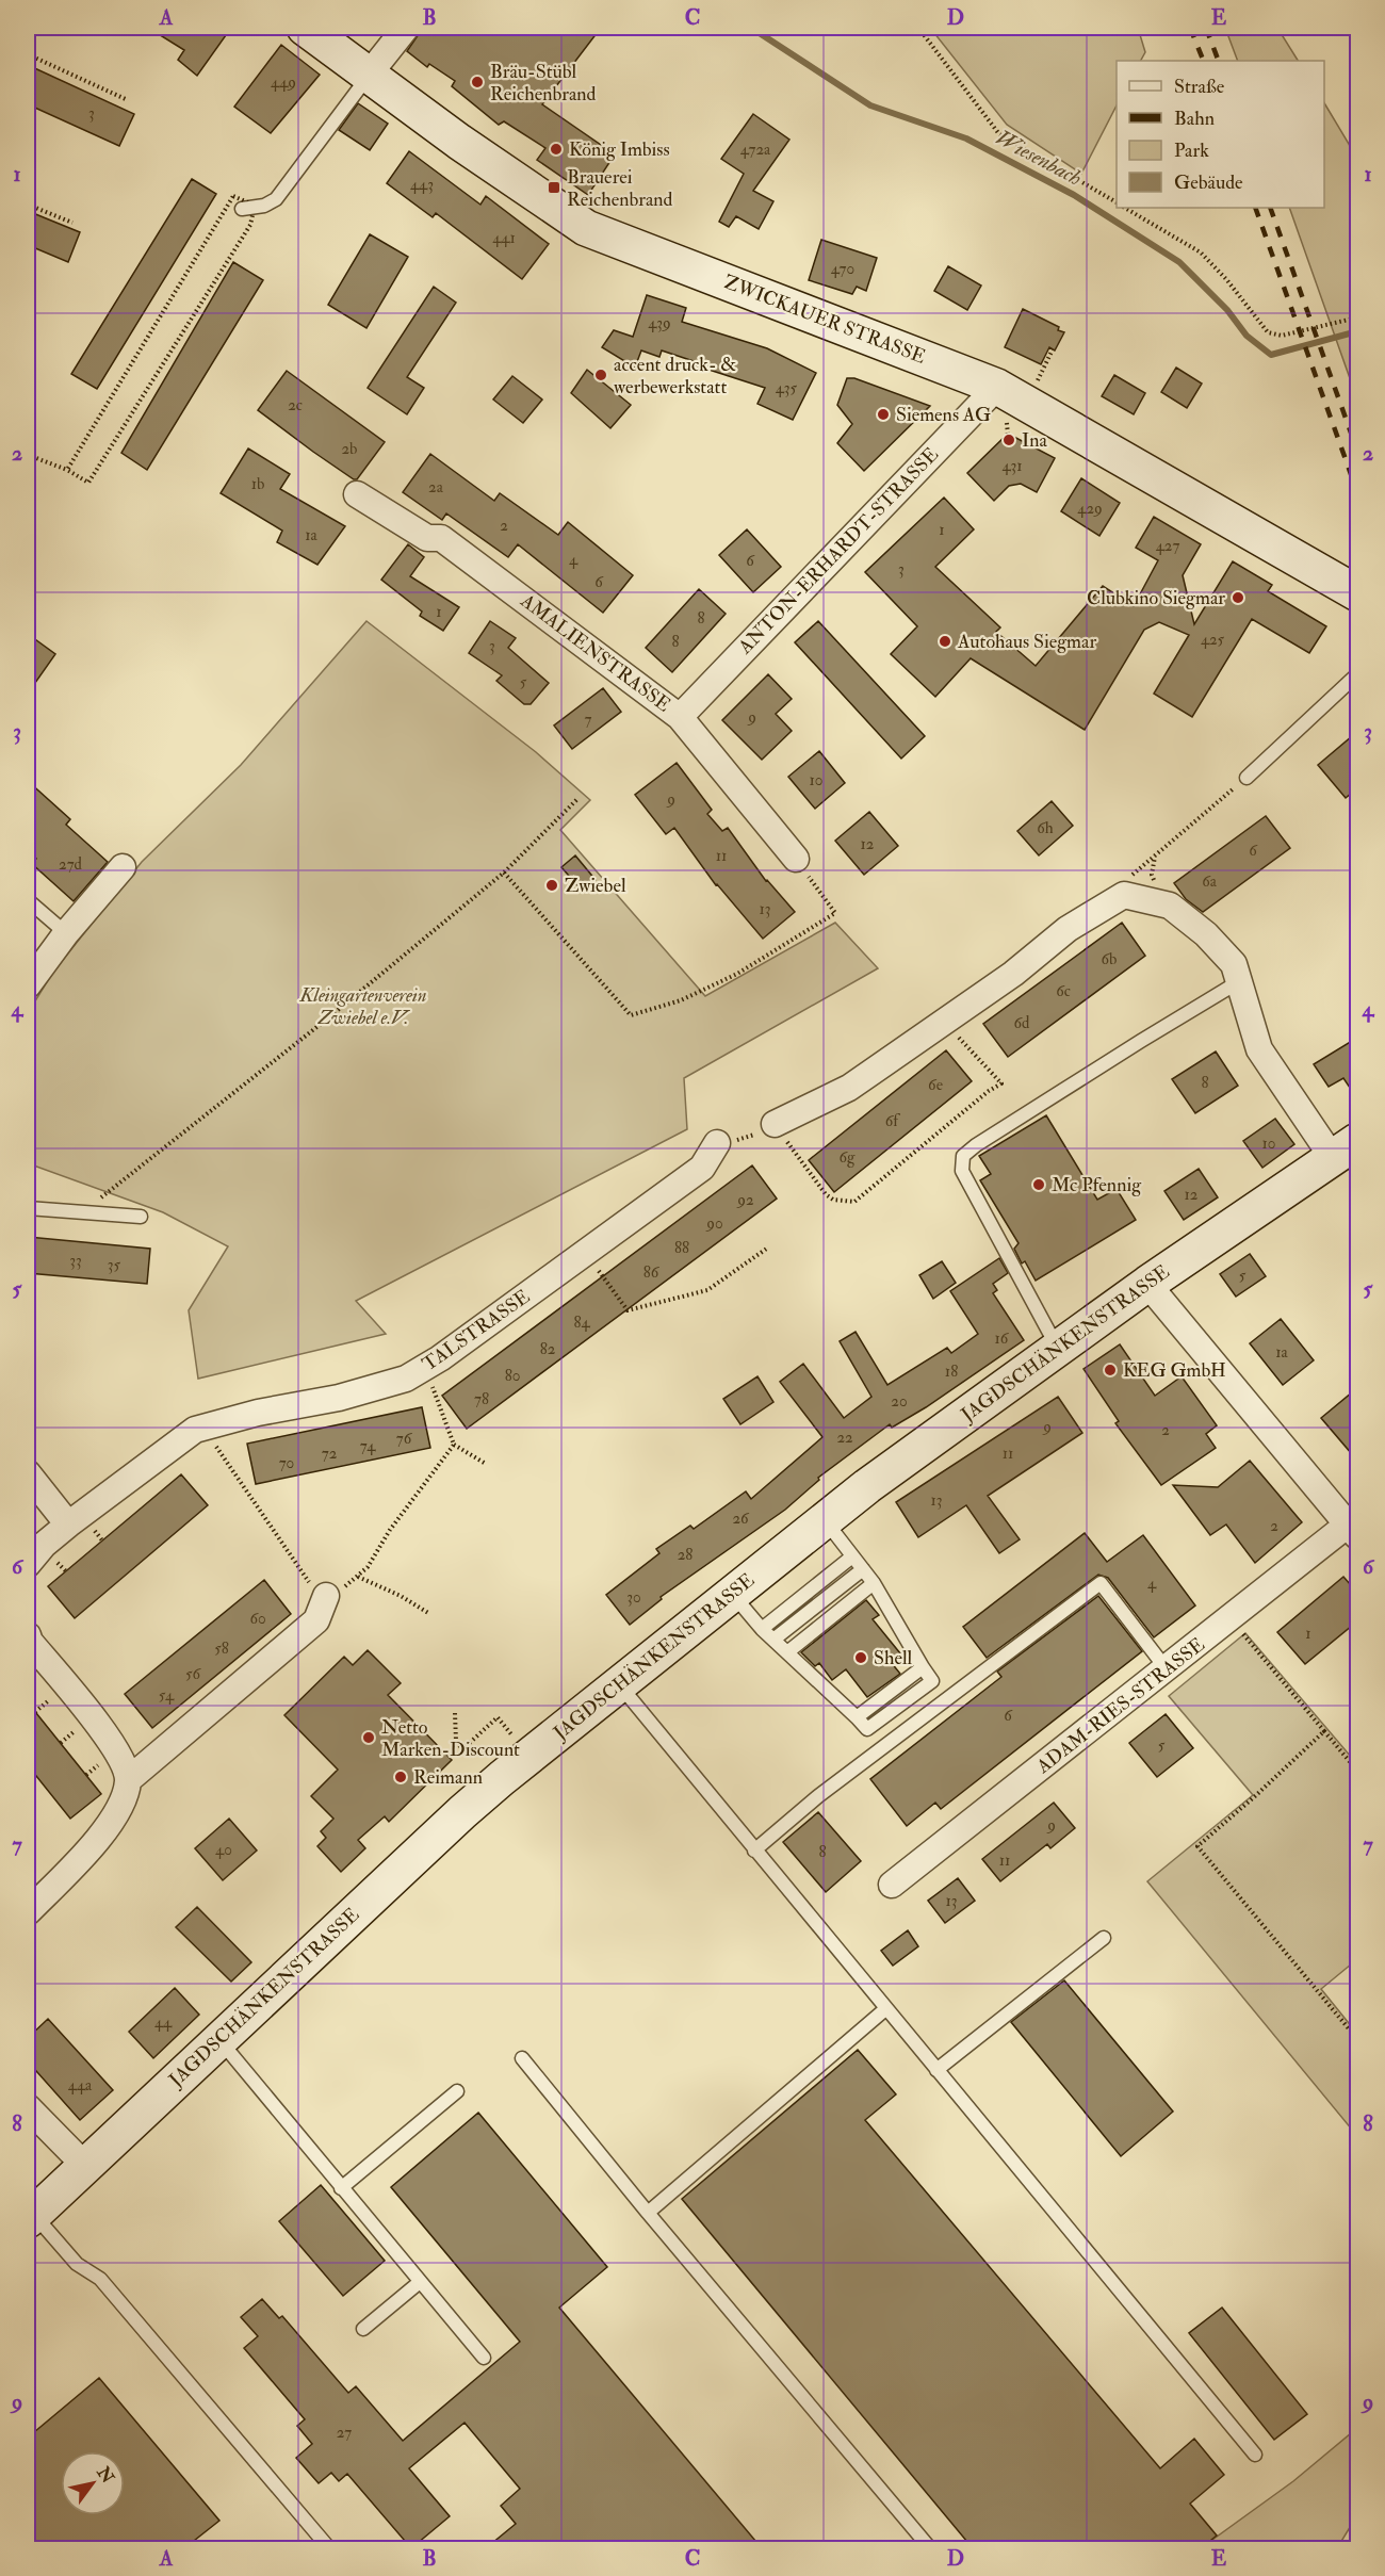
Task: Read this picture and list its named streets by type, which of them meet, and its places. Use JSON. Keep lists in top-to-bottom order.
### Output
{
  "streets": {
    "main road": ["ZWICKAUER STRASSE", "JAGDSCHÄNKENSTRASSE"],
    "street": [
      "ANTON-ERHARDT-STRASSE",
      "AMALIENSTRASSE",
      "TALSTRASSE",
      "ADAM-RIES-STRASSE"
    ]
  },
  "crossings": [
    ["ZWICKAUER STRASSE", "ANTON-ERHARDT-STRASSE"],
    ["ANTON-ERHARDT-STRASSE", "AMALIENSTRASSE"]
  ],
  "water": ["Wiesenbach"],
  "parks": ["Kleingartenverein Zwiebel e.V."],
  "places": {
    "other": [
      "Bräu-Stübl Reichenbrand",
      "König Imbiss",
      "accent druck- & werbewerkstatt",
      "Siemens AG",
      "Ina",
      "Clubkino Siegmar",
      "Autohaus Siegmar",
      "Zwiebel",
      "Mc Pfennig",
      "KEG GmbH",
      "Shell",
      "Netto Marken-Discount",
      "Reimann"
    ],
    "transit": ["Brauerei Reichenbrand"]
  },
  "house_numbers": [
    "449",
    "3",
    "472a",
    "443",
    "441",
    "470",
    "439",
    "435",
    "2c",
    "2b",
    "431",
    "1b",
    "2a",
    "429",
    "2",
    "1",
    "1a",
    "427",
    "4",
    "6",
    "3",
    "6",
    "1",
    "8",
    "425",
    "8",
    "3",
    "5",
    "9",
    "7",
    "10",
    "9",
    "6h",
    "12",
    "6",
    "11",
    "27d",
    "6a",
    "13",
    "6b",
    "6c",
    "6d",
    "8",
    "6e",
    "6f",
    "10",
    "6g",
    "12",
    "92",
    "90",
    "88",
    "33",
    "35",
    "86",
    "5",
    "84",
    "16",
    "82",
    "1a",
    "18",
    "80",
    "78",
    "20",
    "9",
    "2",
    "22",
    "76",
    "74",
    "72",
    "11",
    "70",
    "13",
    "26",
    "2",
    "28",
    "4",
    "30",
    "60",
    "1",
    "58",
    "56",
    "54",
    "6",
    "5",
    "9",
    "40",
    "8",
    "11",
    "13",
    "44",
    "44a",
    "27"
  ],
  "legend": [
    "Straße",
    "Bahn",
    "Park",
    "Gebäude"
  ],
  "north": "top right",
  "grid": {
    "columns": [
      "A",
      "B",
      "C",
      "D",
      "E"
    ],
    "rows": [
      "1",
      "2",
      "3",
      "4",
      "5",
      "6",
      "7",
      "8",
      "9"
    ]
  }
}
